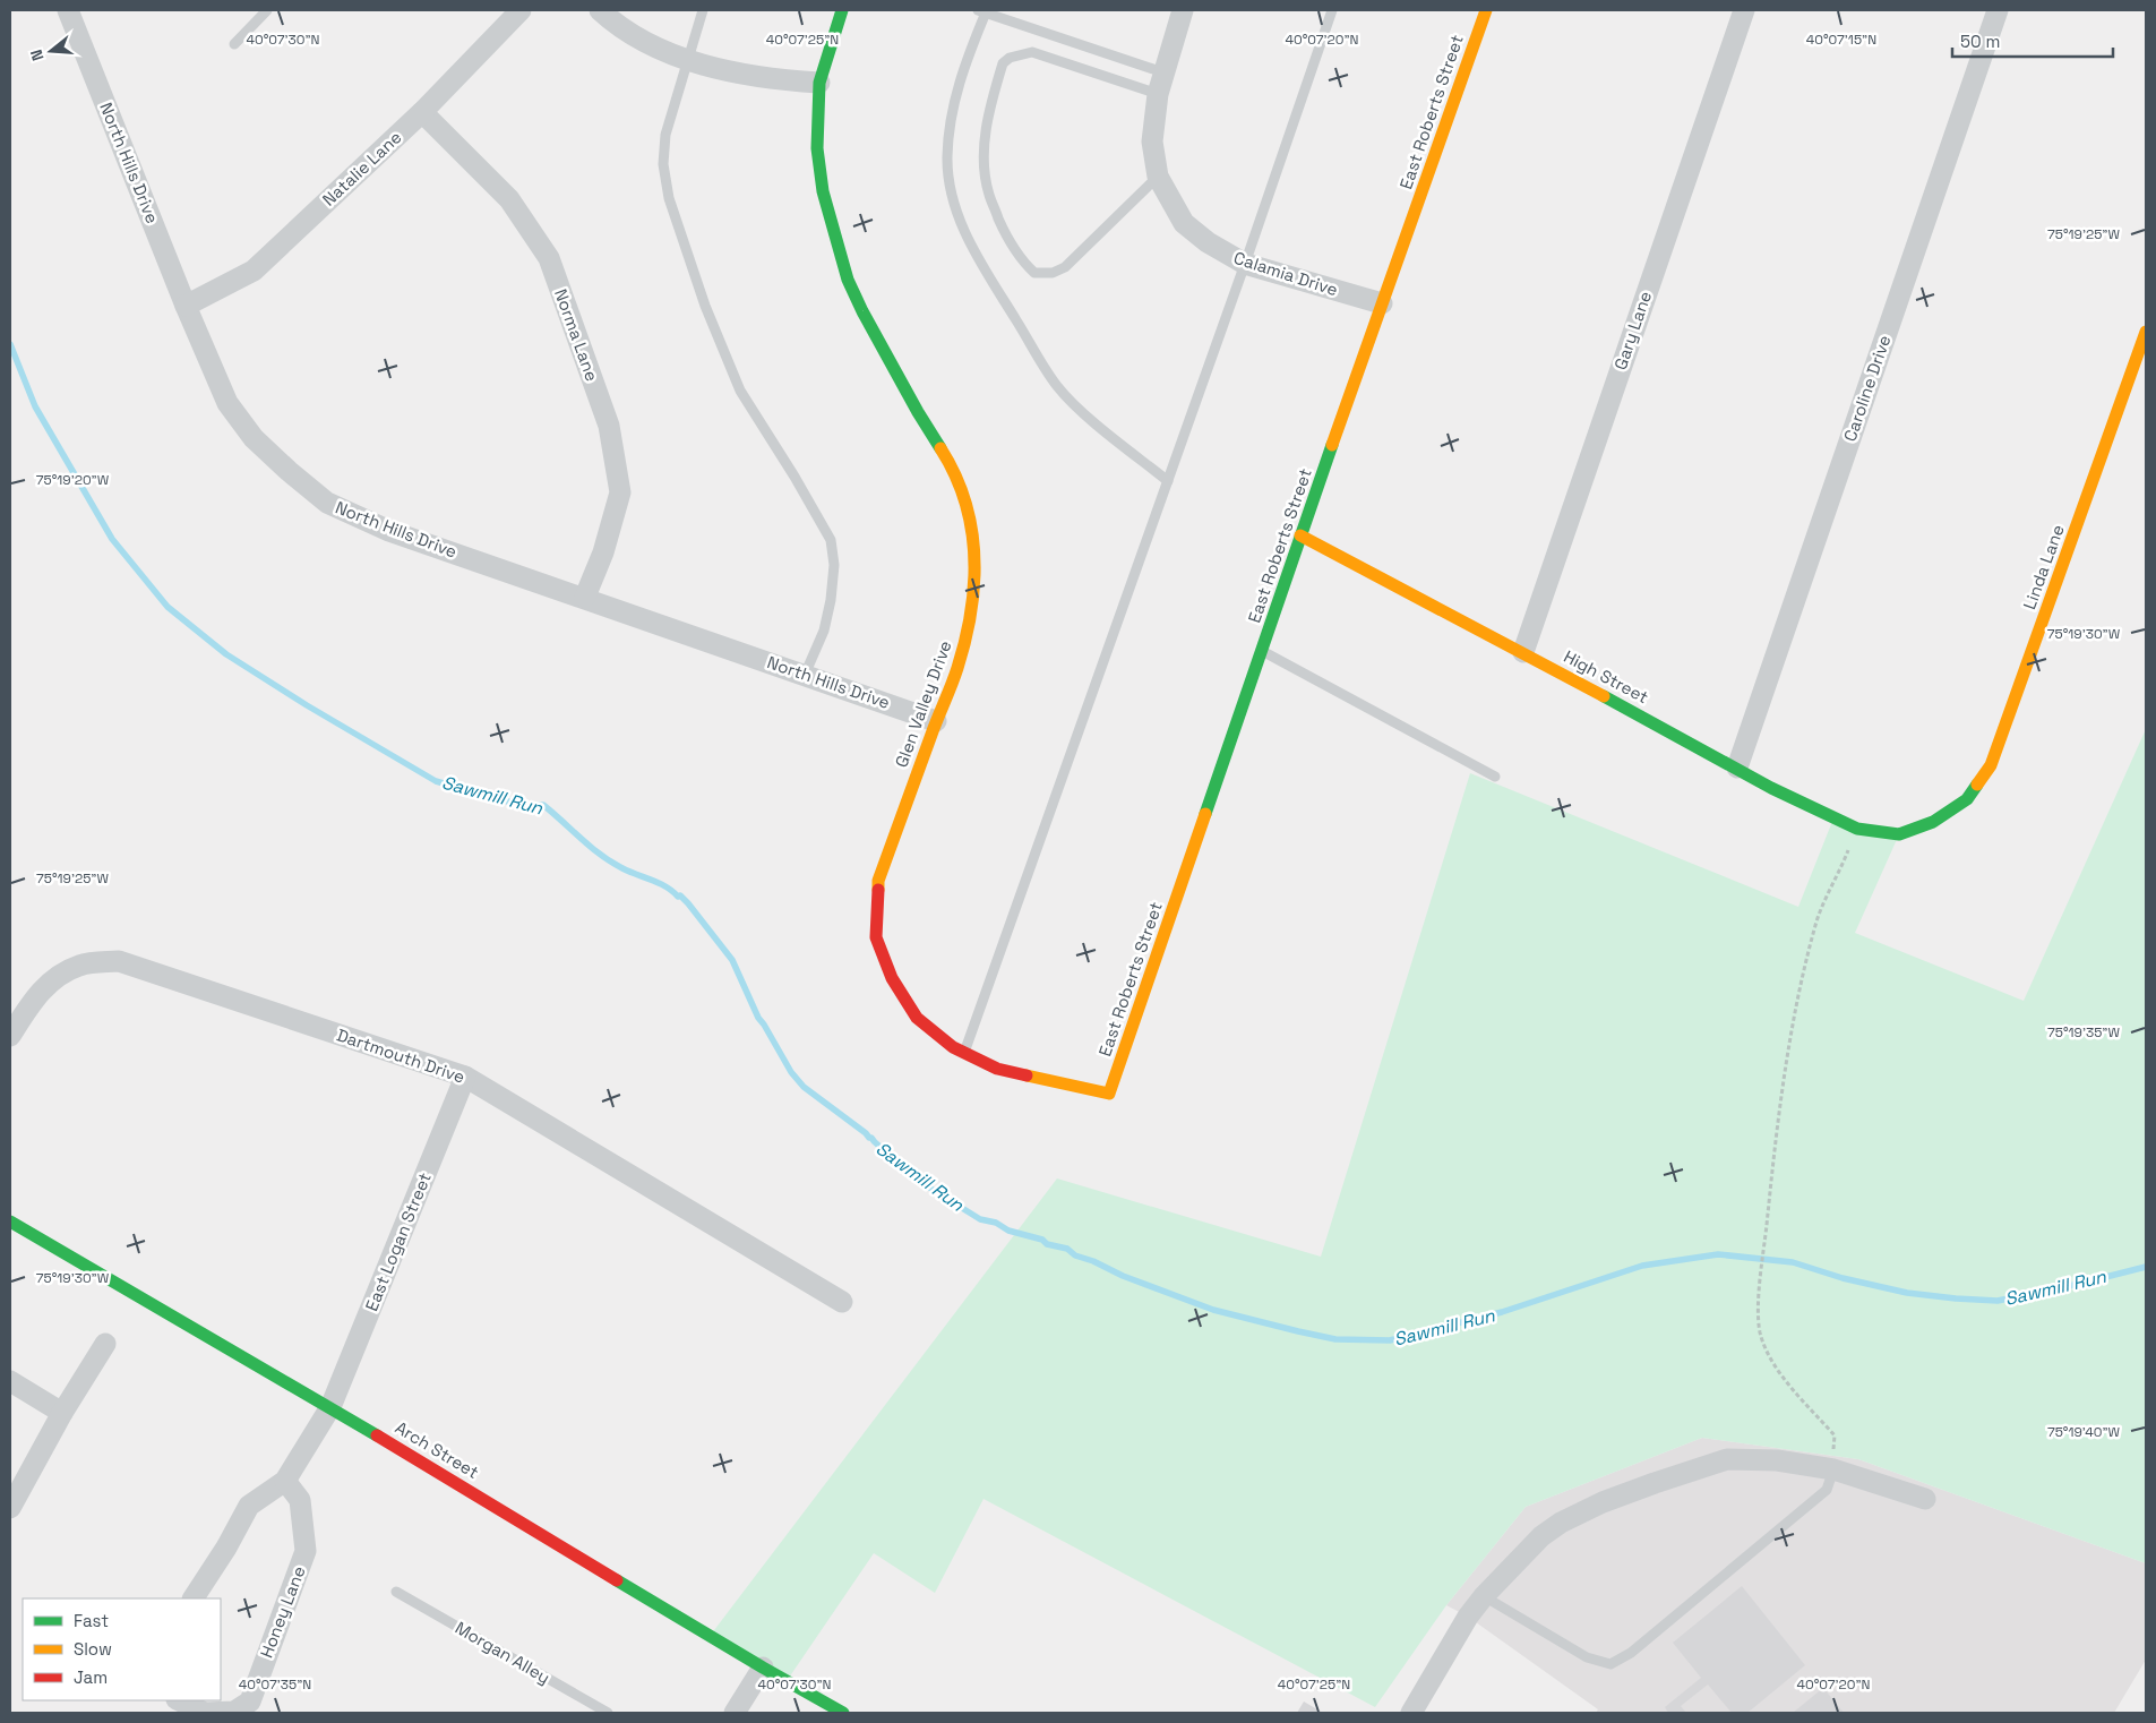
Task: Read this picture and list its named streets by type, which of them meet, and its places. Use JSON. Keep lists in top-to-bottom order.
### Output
{
  "streets": {
    "street": [
      "East Roberts Street",
      "North Hills Drive",
      "Natalie Lane",
      "Calamia Drive",
      "Gary Lane",
      "Norma Lane",
      "Caroline Drive",
      "Linda Lane",
      "High Street",
      "Glen Valley Drive",
      "Dartmouth Drive",
      "East Logan Street",
      "Arch Street",
      "Honey Lane"
    ],
    "lane": ["Morgan Alley"]
  },
  "crossings": [
    ["East Roberts Street", "Calamia Drive"],
    ["East Roberts Street", "High Street"],
    ["East Roberts Street", "Glen Valley Drive"],
    ["North Hills Drive", "Natalie Lane"],
    ["North Hills Drive", "Norma Lane"],
    ["North Hills Drive", "Glen Valley Drive"],
    ["Natalie Lane", "Norma Lane"],
    ["Gary Lane", "High Street"],
    ["Caroline Drive", "High Street"],
    ["Linda Lane", "High Street"],
    ["Dartmouth Drive", "East Logan Street"],
    ["East Logan Street", "Arch Street"]
  ],
  "water": ["Sawmill Run"],
  "legend": ["Fast", "Slow", "Jam"],
  "scale_bar": "50 m",
  "north": "left",
  "coordinates": [
    "40°07'30\"N",
    "40°07'25\"N",
    "40°07'20\"N",
    "40°07'15\"N",
    "75°19'25\"W",
    "75°19'20\"W",
    "75°19'30\"W",
    "75°19'35\"W",
    "75°19'40\"W",
    "40°07'35\"N"
  ]
}
